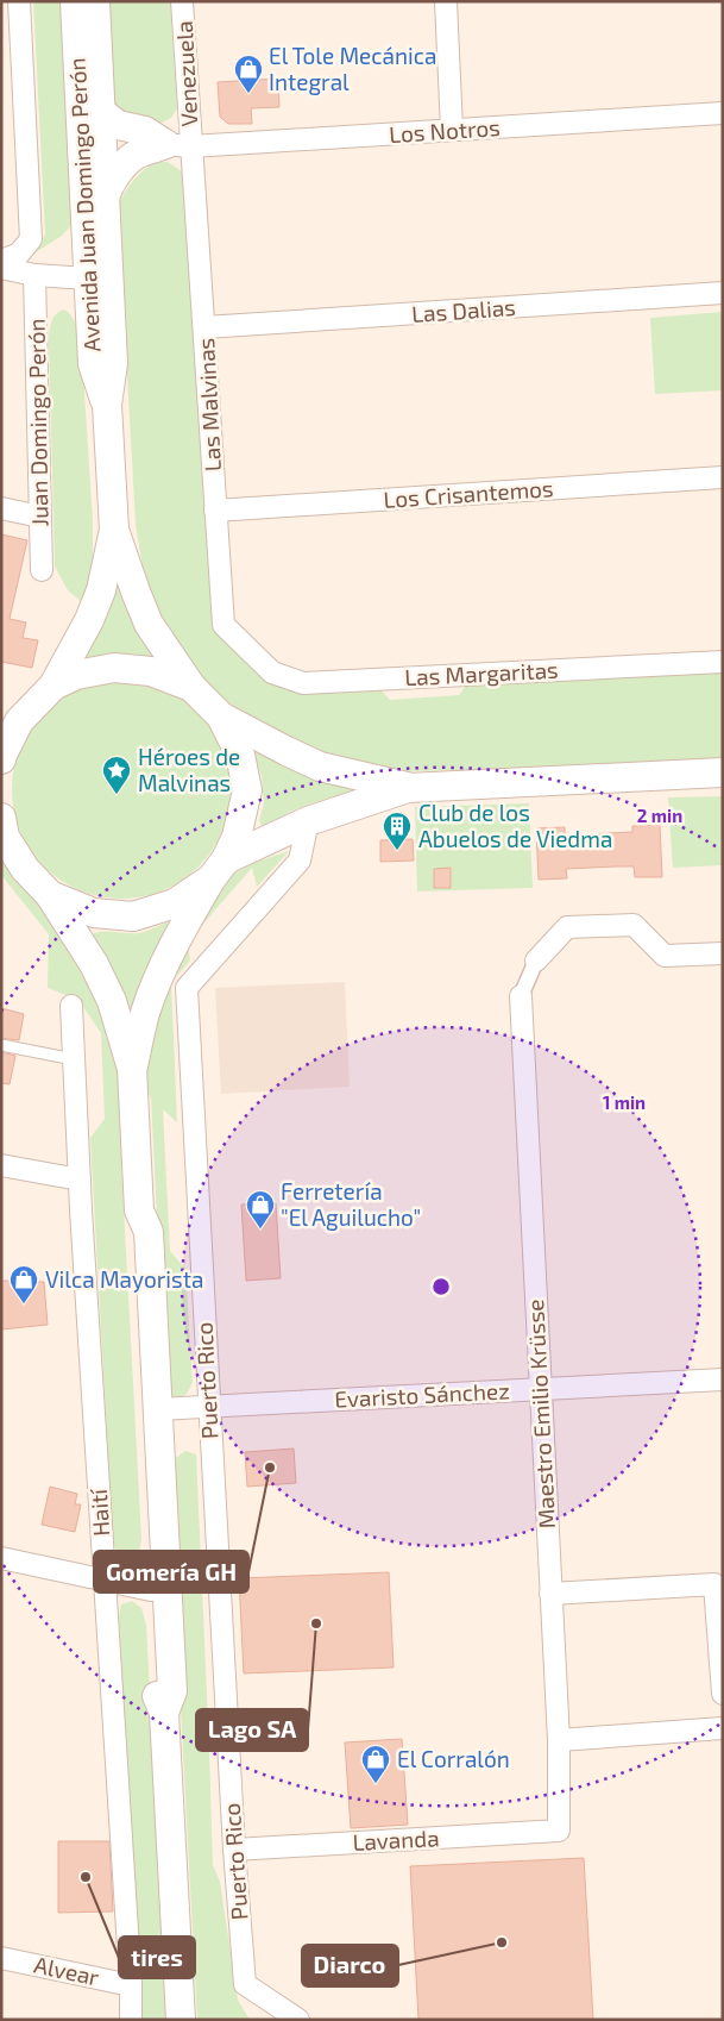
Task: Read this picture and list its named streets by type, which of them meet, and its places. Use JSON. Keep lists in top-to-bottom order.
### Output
{
  "streets": {
    "main road": ["Avenida Juan Domingo Perón"],
    "street": [
      "Venezuela",
      "Los Notros",
      "Las Dalias",
      "Las Malvinas",
      "Juan Domingo Perón",
      "Los Crisantemos",
      "Las Margaritas",
      "Puerto Rico",
      "Evaristo Sánchez",
      "Maestro Emilio Krüsse",
      "Haití",
      "Lavanda",
      "Alvear"
    ]
  },
  "crossings": [
    ["Venezuela", "Los Notros"],
    ["Venezuela", "Las Malvinas"],
    ["Los Notros", "Las Malvinas"],
    ["Las Dalias", "Las Malvinas"],
    ["Las Malvinas", "Los Crisantemos"],
    ["Las Malvinas", "Las Margaritas"],
    ["Puerto Rico", "Evaristo Sánchez"],
    ["Puerto Rico", "Lavanda"],
    ["Evaristo Sánchez", "Maestro Emilio Krüsse"],
    ["Maestro Emilio Krüsse", "Lavanda"],
    ["Haití", "Alvear"]
  ],
  "places": {
    "shop": [
      "El Tole Mecánica Integral",
      "Ferretería \"El Aguilucho\"",
      "Vilca Mayorista",
      "El Corralón"
    ],
    "place": ["Héroes de Malvinas"],
    "building": ["Club de los Abuelos de Viedma"],
    "other": [
      "Gomería GH",
      "Lago SA",
      "tires",
      "Diarco"
    ]
  },
  "rings": ["2 min", "1 min"]
}
